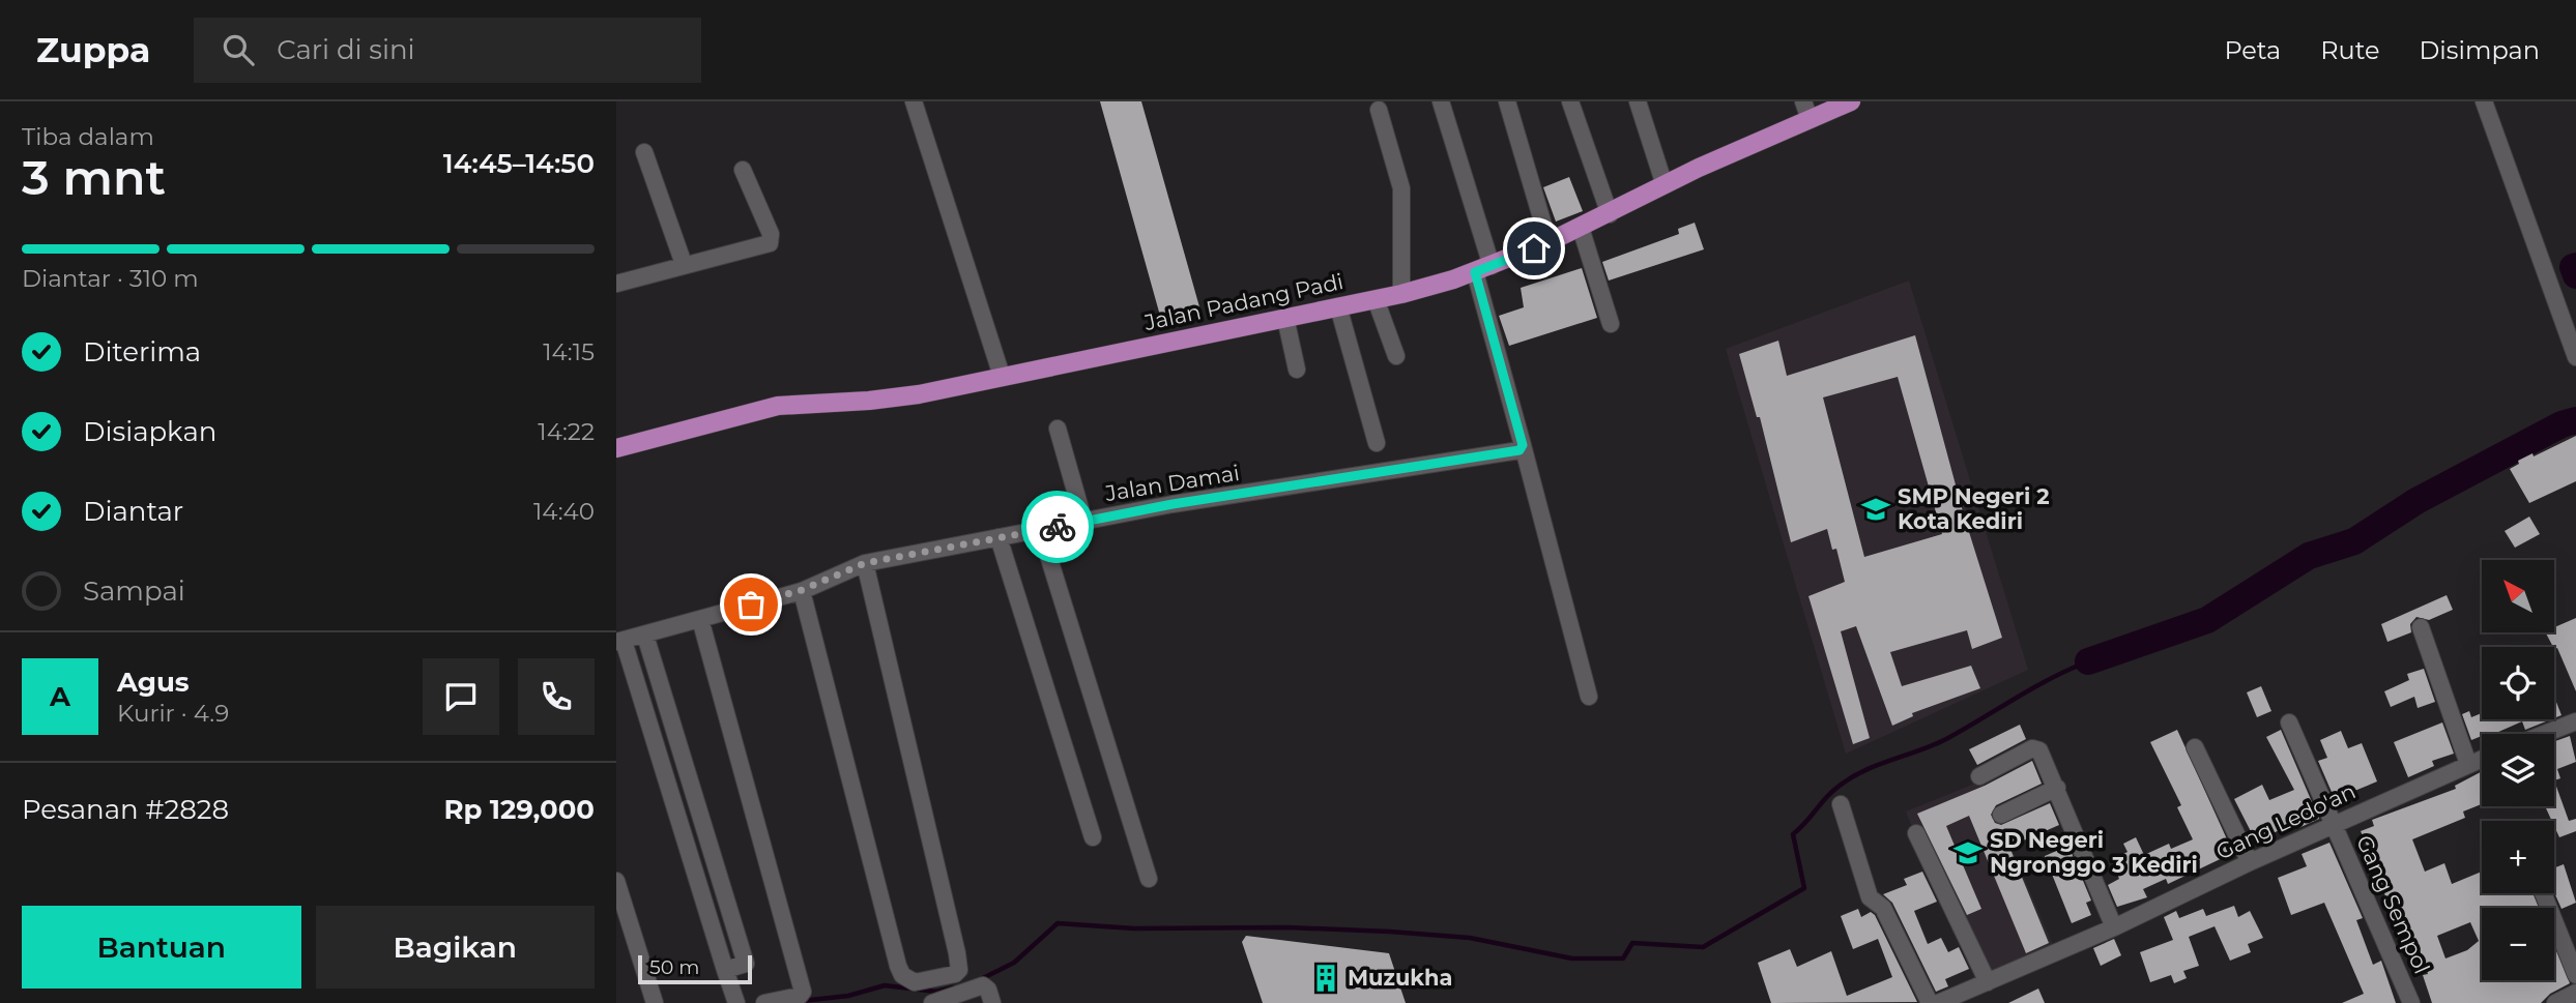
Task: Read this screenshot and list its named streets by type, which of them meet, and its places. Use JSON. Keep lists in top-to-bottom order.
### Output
{
  "streets": {
    "main road": ["Jalan Padang Padi"],
    "street": ["Jalan Damai", "Gang Ledo'an", "Gang Sempol"]
  },
  "crossings": [
    ["Gang Ledo'an", "Gang Sempol"]
  ],
  "places": {
    "school or university": ["SMP Negeri 2 Kota Kediri", "SD Negeri Ngronggo 3 Kediri"],
    "building": ["Muzukha"]
  },
  "scale_bar": "50 m",
  "north": "top left",
  "page": {
    "header": "Zuppa",
    "search": "Cari di sini",
    "nav": ["Peta", "Rute", "Disimpan"],
    "heading": ["3 mnt", "Tiba dalam", "14:45–14:50"],
    "panel": [
      "Agus",
      "Kurir · 4.9",
      "Pesanan #2828",
      "Rp 129,000"
    ],
    "bar": "Diantar · 310 m",
    "list": [
      ["Diterima", "14:15"],
      ["Disiapkan", "14:22"],
      ["Diantar", "14:40"],
      "Sampai"
    ],
    "map_buttons": ["+", "−"],
    "round": "A",
    "buttons": ["Bantuan", "Bagikan"],
    "scale": "50 m"
  }
}
